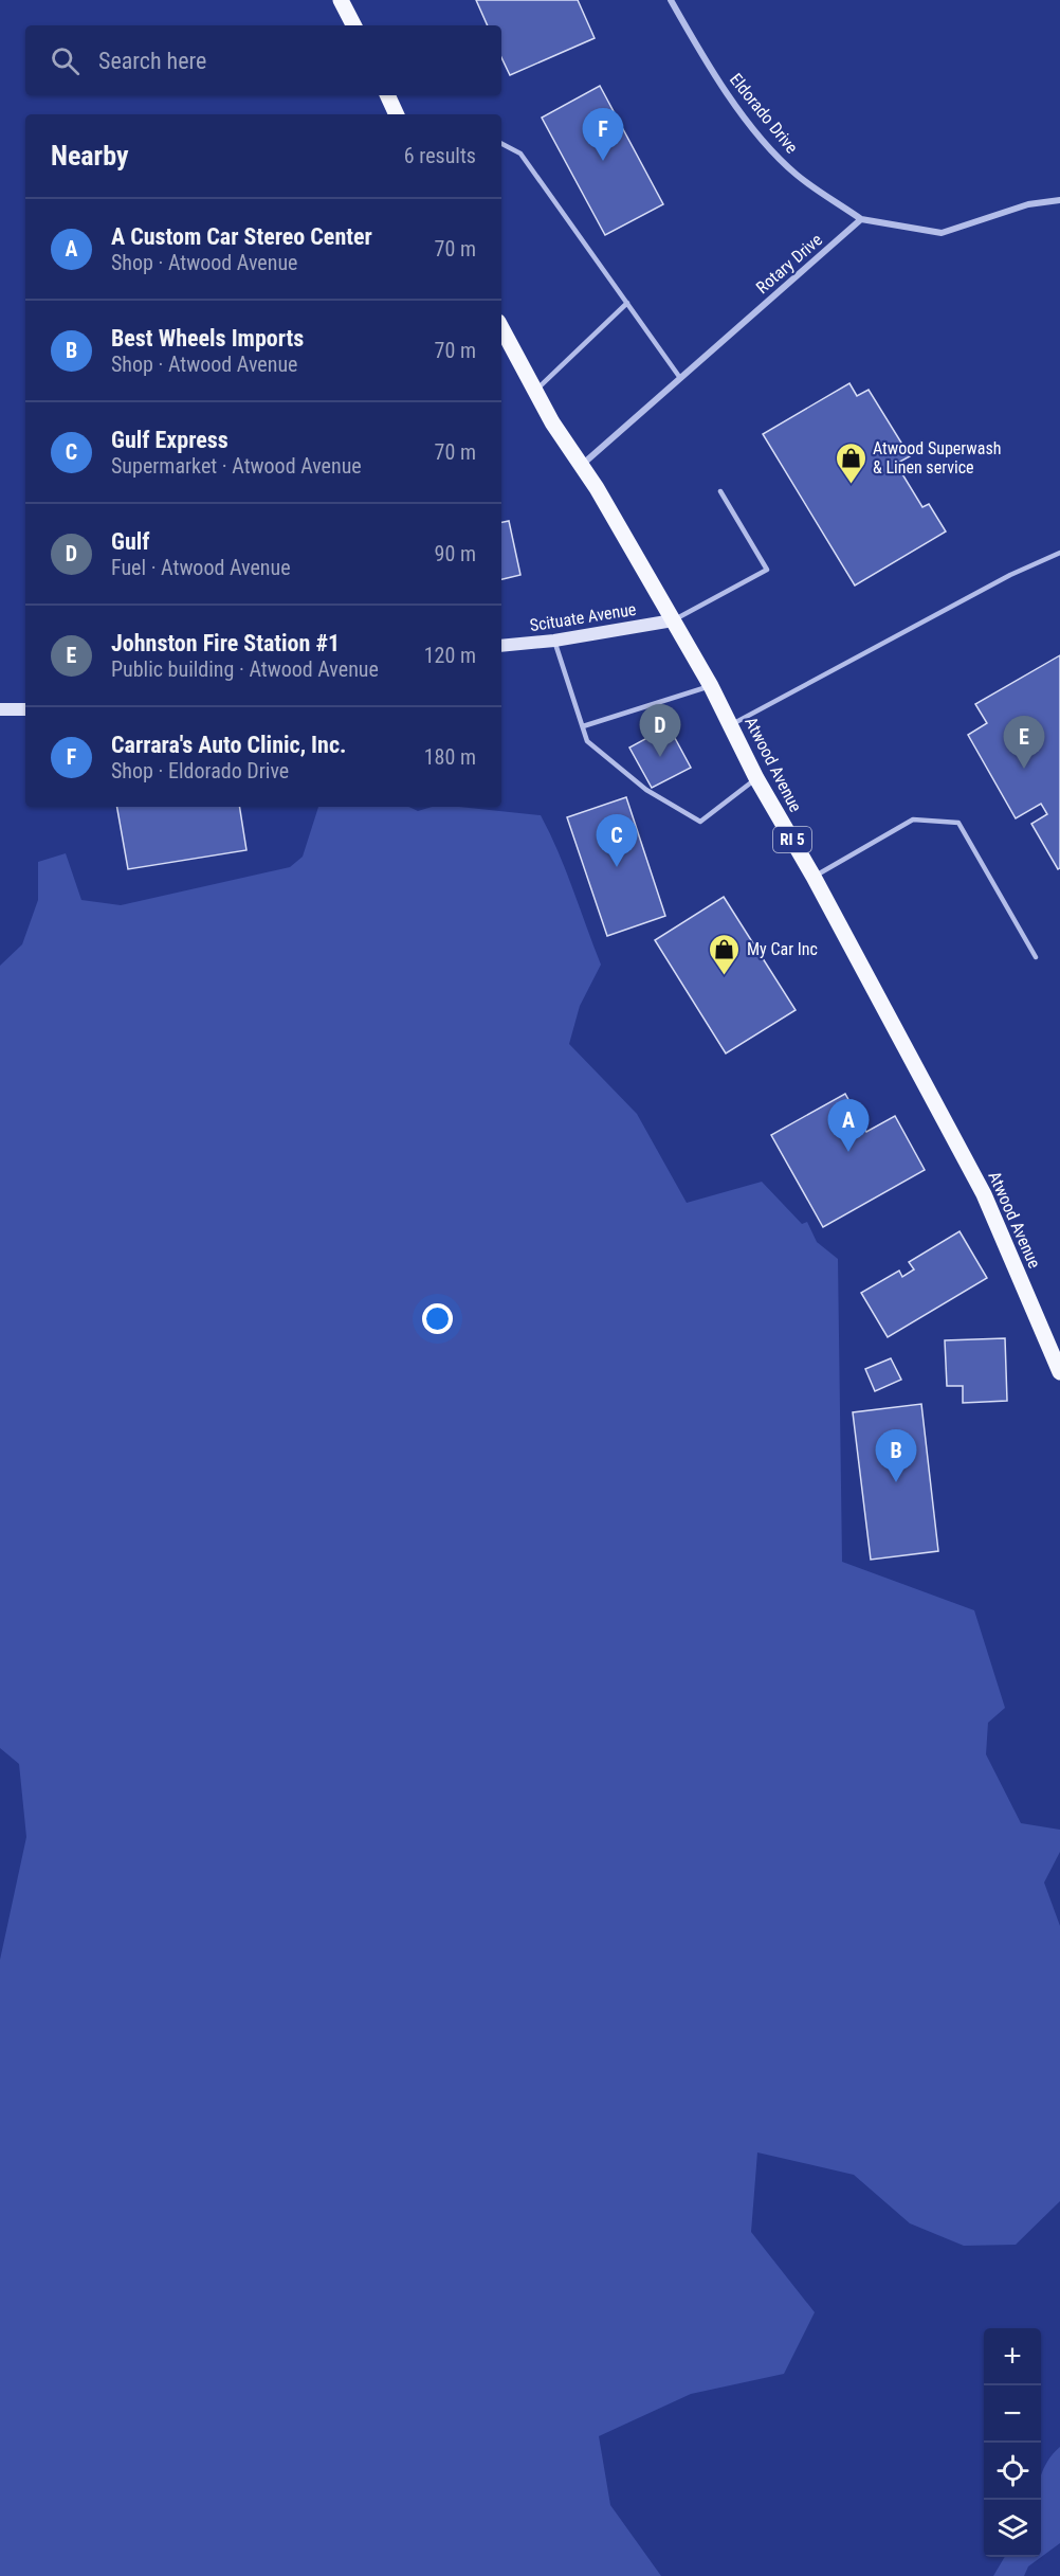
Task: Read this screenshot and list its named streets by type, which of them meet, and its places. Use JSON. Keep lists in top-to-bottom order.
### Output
{
  "streets": {
    "main road": ["Atwood Avenue", "RI 5"],
    "street": ["Eldorado Drive", "Rotary Drive", "Scituate Avenue"]
  },
  "crossings": [
    ["Eldorado Drive", "Rotary Drive"],
    ["Rotary Drive", "Atwood Avenue"],
    ["Scituate Avenue", "Atwood Avenue"]
  ],
  "places": {
    "shop": ["Atwood Superwash & Linen service", "My Car Inc"]
  },
  "page": {
    "search": "Search here",
    "pins": [
      "F",
      "D",
      "E",
      "C",
      "A",
      "B"
    ],
    "heading": ["Nearby", "6 results"],
    "list": [
      {
        "mark": "A",
        "name": "A Custom Car Stereo Center",
        "note": "Shop · Atwood Avenue",
        "value": "70 m"
      },
      {
        "mark": "B",
        "name": "Best Wheels Imports",
        "note": "Shop · Atwood Avenue",
        "value": "70 m"
      },
      {
        "mark": "C",
        "name": "Gulf Express",
        "note": "Supermarket · Atwood Avenue",
        "value": "70 m"
      },
      {
        "mark": "D",
        "name": "Gulf",
        "note": "Fuel · Atwood Avenue",
        "value": "90 m"
      },
      {
        "mark": "E",
        "name": "Johnston Fire Station #1",
        "note": "Public building · Atwood Avenue",
        "value": "120 m"
      },
      {
        "mark": "F",
        "name": "Carrara's Auto Clinic, Inc.",
        "note": "Shop · Eldorado Drive",
        "value": "180 m"
      }
    ],
    "map_buttons": ["+", "−"]
  }
}
